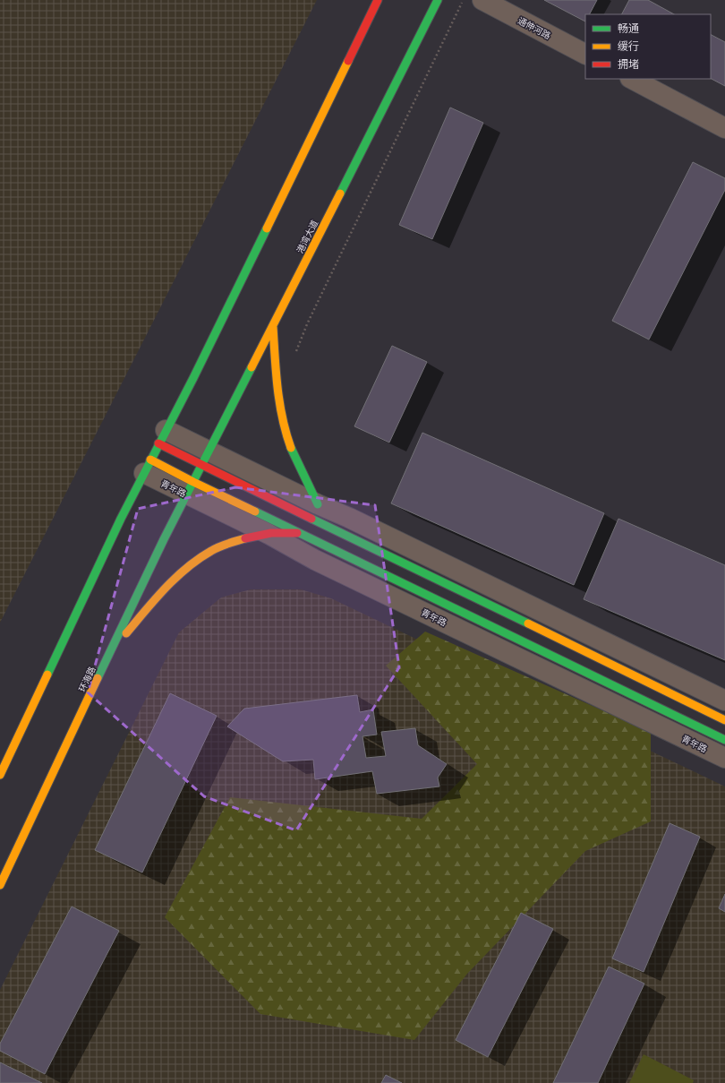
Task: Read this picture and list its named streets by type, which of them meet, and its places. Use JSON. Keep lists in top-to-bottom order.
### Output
{
  "streets": {
    "main road": ["港湾大道", "青年路", "环海路"],
    "street": ["通伸河路"]
  },
  "crossings": [
    ["港湾大道", "青年路"],
    ["港湾大道", "环海路"],
    ["青年路", "环海路"]
  ],
  "legend": ["畅通", "缓行", "拥堵"]
}
